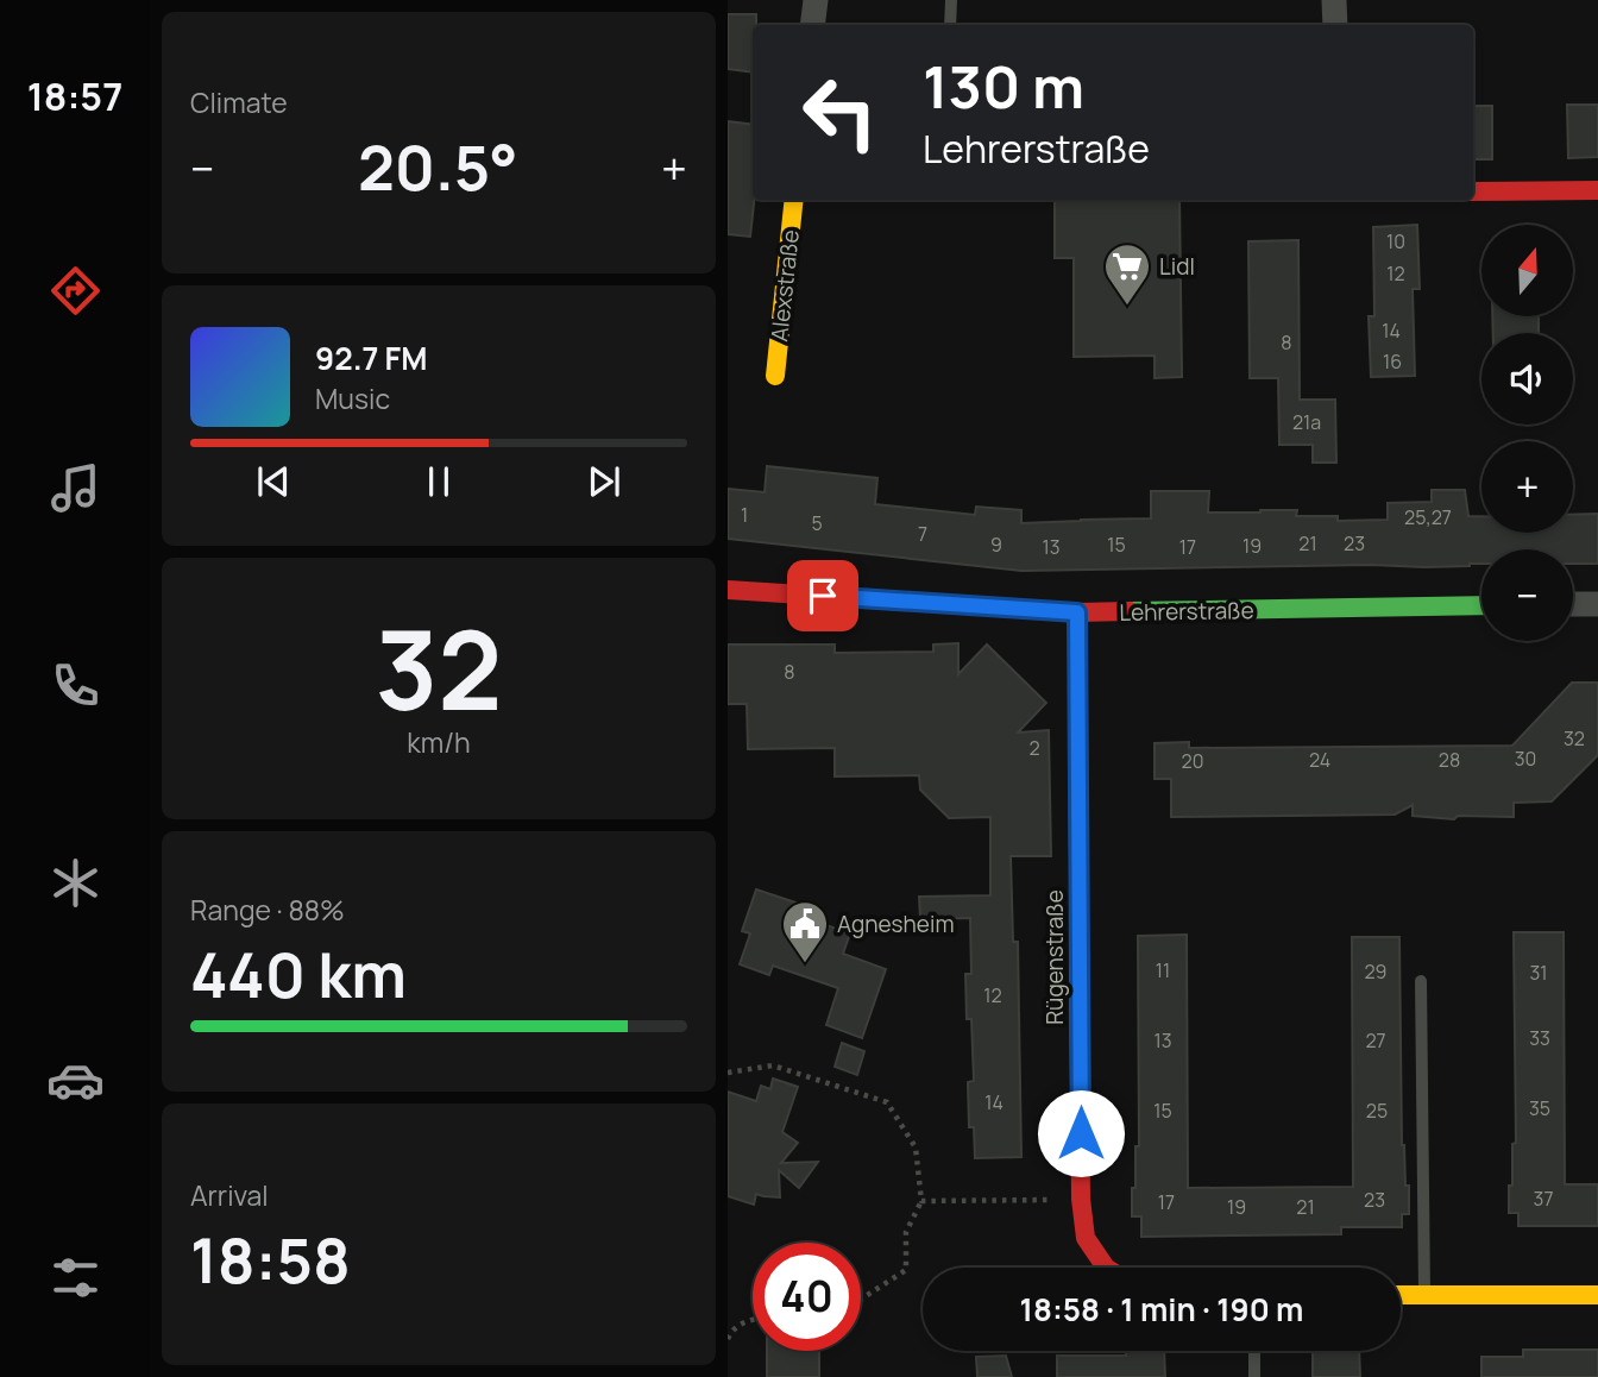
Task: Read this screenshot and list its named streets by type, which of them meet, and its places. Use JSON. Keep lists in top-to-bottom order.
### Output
{
  "streets": {
    "street": ["Alexstraße", "Lehrerstraße", "Rügenstraße"]
  },
  "crossings": [
    ["Lehrerstraße", "Rügenstraße"]
  ],
  "places": {
    "supermarket": ["Lidl"],
    "public building": ["Agnesheim"]
  },
  "house_numbers": [
    "10",
    "12",
    "14",
    "8",
    "16",
    "21a",
    "1",
    "25,27",
    "5",
    "7",
    "21",
    "23",
    "9",
    "15",
    "19",
    "13",
    "17",
    "8",
    "32",
    "2",
    "30",
    "24",
    "28",
    "20",
    "11",
    "29",
    "31",
    "12",
    "33",
    "13",
    "27",
    "14",
    "35",
    "15",
    "25",
    "37",
    "23",
    "17",
    "19",
    "21"
  ],
  "north": "top",
  "page": {
    "tabs": "18:57",
    "tile": [
      "Climate",
      ["32", "km/h"],
      ["Range · 88%", "440 km"],
      ["Arrival", "18:58"]
    ],
    "turn": ["130 m", "Lehrerstraße"],
    "heat": ["−", "20.5°", "+"],
    "map_buttons": ["+", "−"],
    "song": ["92.7 FM", "Music"],
    "limit": "40",
    "trip": "18:58 · 1 min · 190 m"
  }
}
